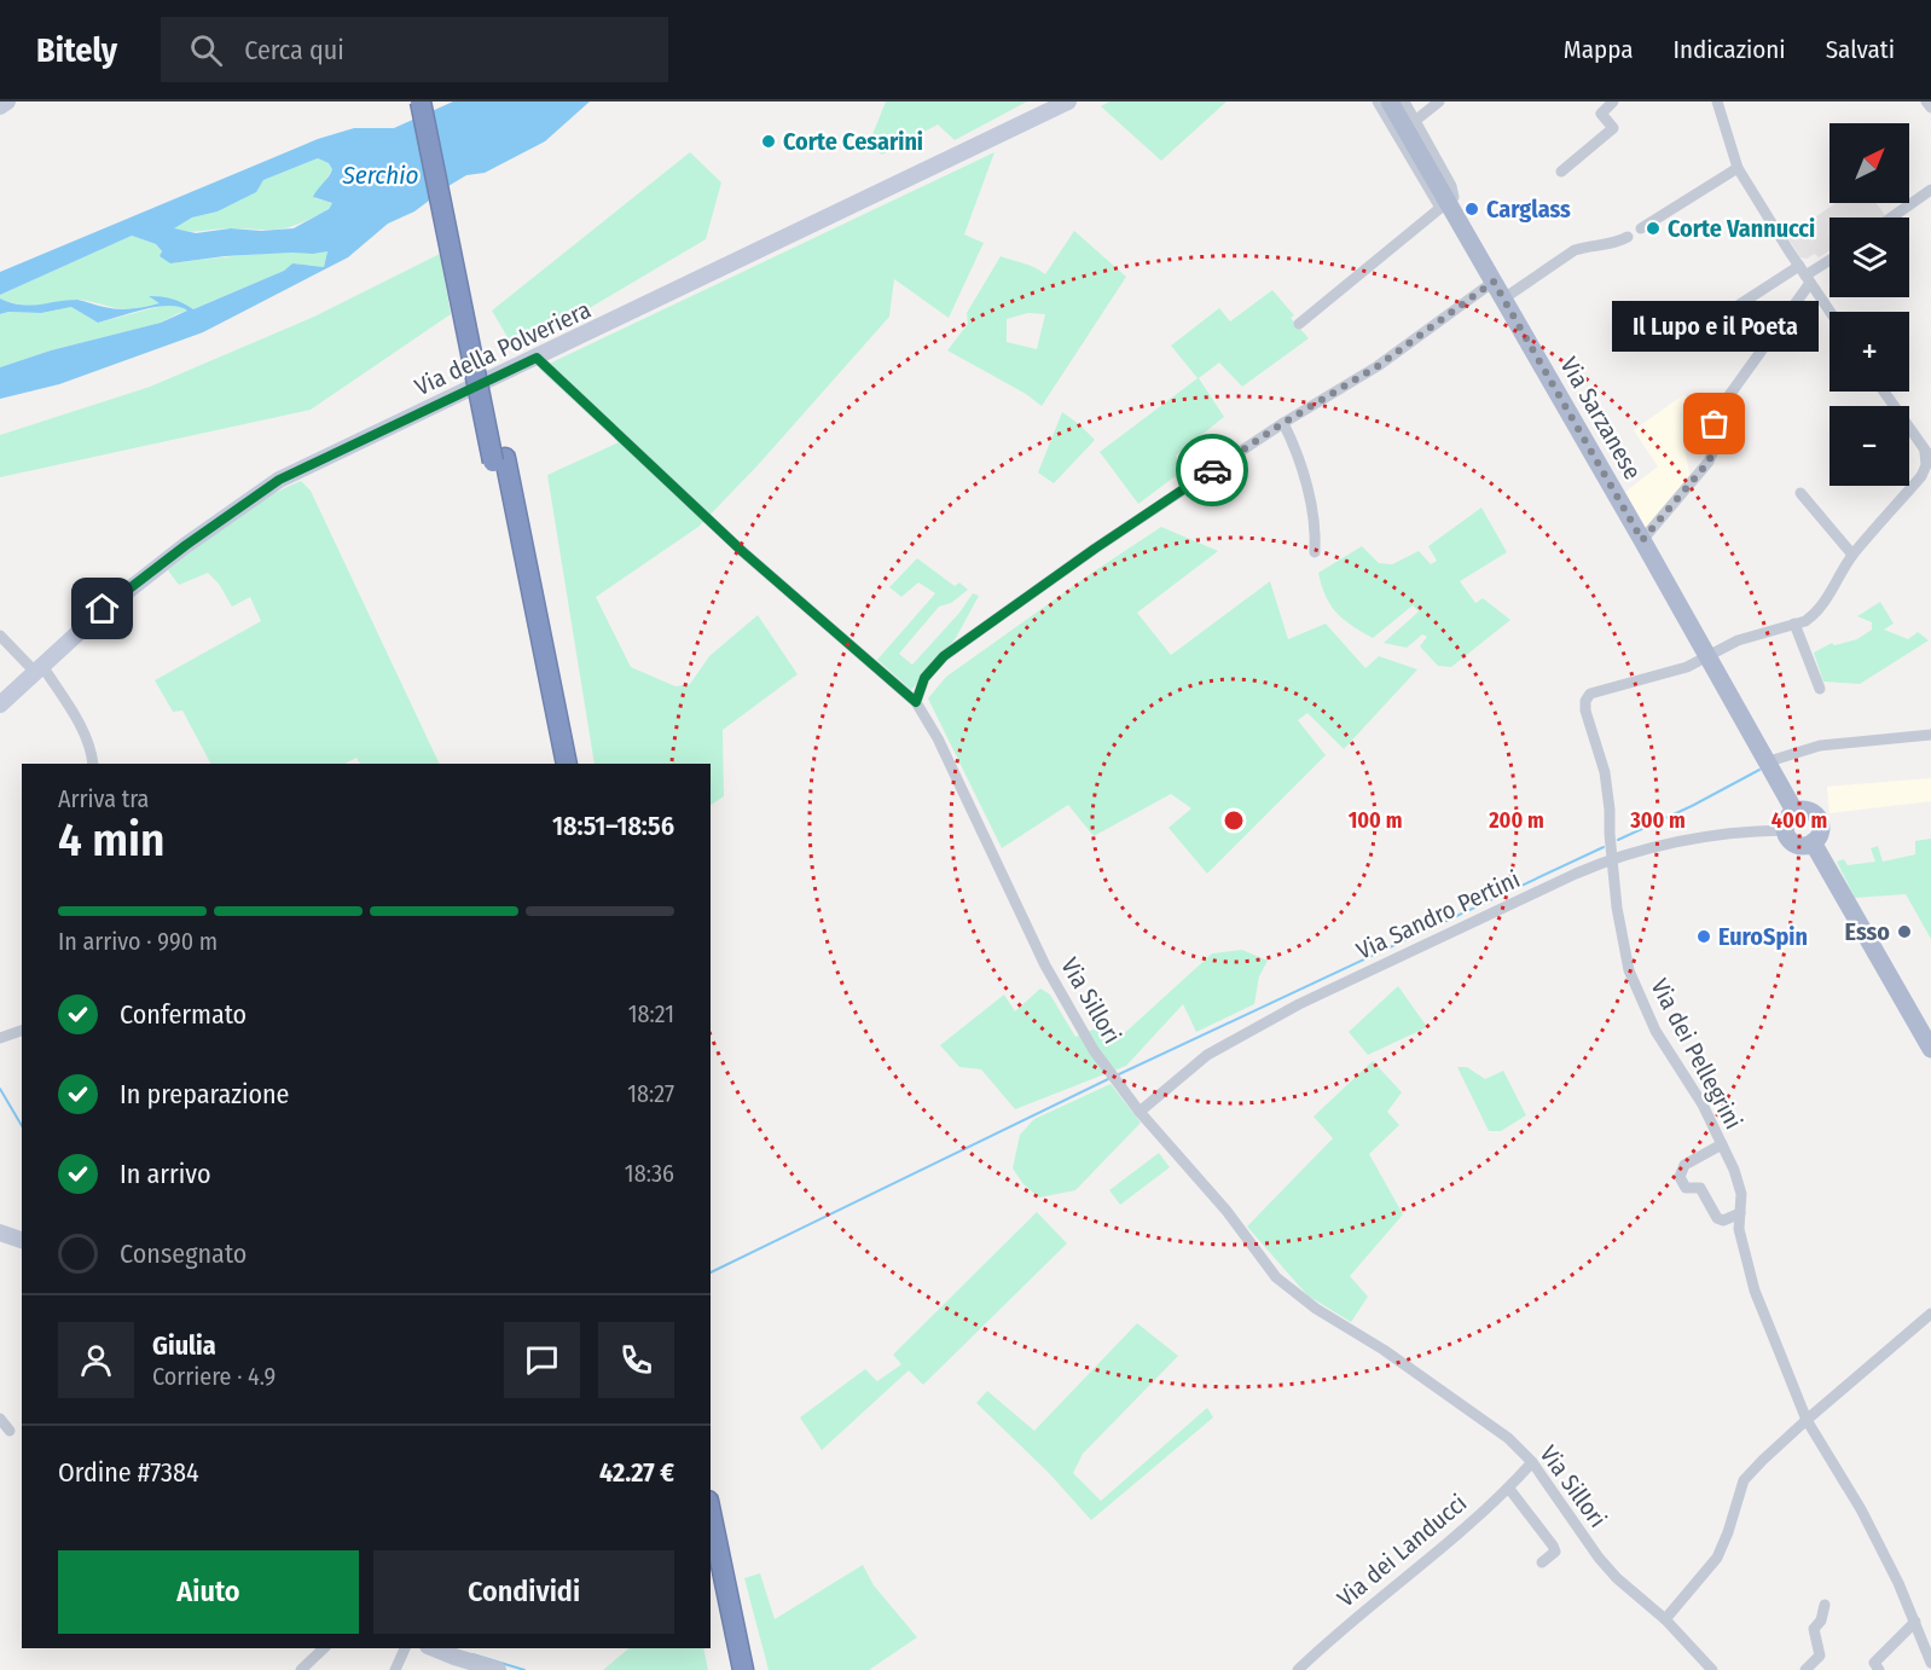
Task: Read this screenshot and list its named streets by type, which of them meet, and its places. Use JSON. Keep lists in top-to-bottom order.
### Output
{
  "streets": {
    "main road": ["Via Sarzanese"],
    "street": [
      "Via della Polveriera",
      "Via Sandro Pertini",
      "Via Sillori",
      "Via dei Pellegrini",
      "Via dei Landucci"
    ]
  },
  "crossings": [
    ["Via della Polveriera", "Via Sillori"],
    ["Via Sarzanese", "Via Sandro Pertini"],
    ["Via Sarzanese", "Via dei Pellegrini"],
    ["Via Sandro Pertini", "Via Sillori"],
    ["Via Sandro Pertini", "Via dei Pellegrini"],
    ["Via Sillori", "Via dei Landucci"]
  ],
  "water": ["Serchio"],
  "places": [
    "Corte Cesarini",
    "Carglass",
    "Corte Vannucci",
    "Il Lupo e il Poeta",
    "Esso",
    "EuroSpin"
  ],
  "north": "top right",
  "page": {
    "header": "Bitely",
    "search": "Cerca qui",
    "nav": ["Mappa", "Indicazioni", "Salvati"],
    "map_buttons": ["+", "−"],
    "bubble": "Il Lupo e il Poeta",
    "heading": ["4 min", "Arriva tra", "18:51–18:56"],
    "panel": [
      "Giulia",
      "Corriere · 4.9",
      "Ordine #7384",
      "42.27 €"
    ],
    "bar": "In arrivo · 990 m",
    "list": [
      ["Confermato", "18:21"],
      ["In preparazione", "18:27"],
      ["In arrivo", "18:36"],
      "Consegnato"
    ],
    "buttons": ["Aiuto", "Condividi"]
  },
  "rings": [
    "100 m",
    "200 m",
    "300 m",
    "400 m"
  ]
}
